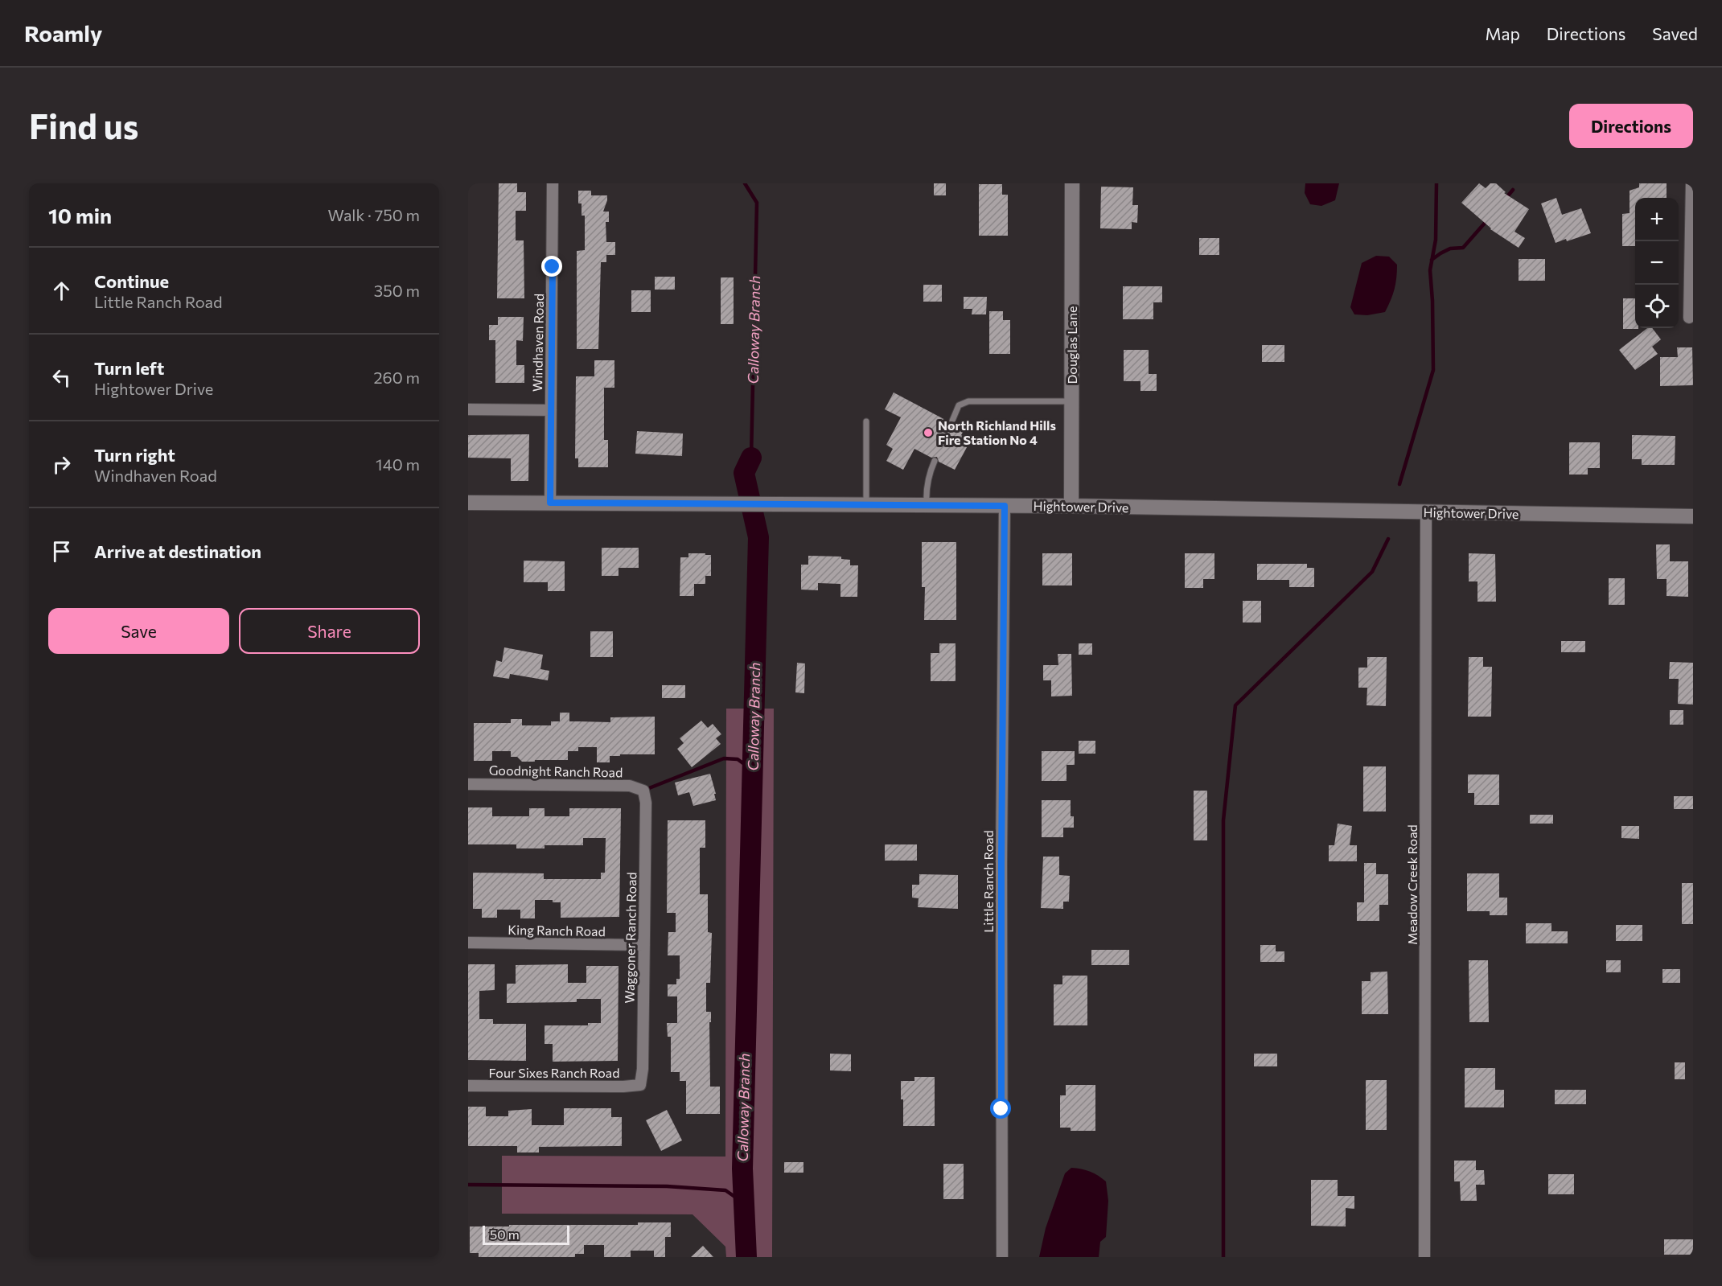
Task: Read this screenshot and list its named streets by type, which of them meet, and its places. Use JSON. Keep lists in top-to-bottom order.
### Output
{
  "streets": {
    "street": [
      "Windhaven Road",
      "Douglas Lane",
      "Hightower Drive",
      "Goodnight Ranch Road",
      "Little Ranch Road",
      "Meadow Creek Road",
      "King Ranch Road",
      "Waggoner Ranch Road",
      "Four Sixes Ranch Road"
    ]
  },
  "crossings": [
    ["Windhaven Road", "Hightower Drive"],
    ["Douglas Lane", "Hightower Drive"],
    ["Hightower Drive", "Little Ranch Road"],
    ["Hightower Drive", "Meadow Creek Road"],
    ["Goodnight Ranch Road", "Waggoner Ranch Road"],
    ["King Ranch Road", "Waggoner Ranch Road"],
    ["Waggoner Ranch Road", "Four Sixes Ranch Road"]
  ],
  "water": ["Calloway Branch"],
  "places": ["North Richland Hills Fire Station No 4"],
  "scale_bar": "50 m",
  "page": {
    "header": "Roamly",
    "nav": ["Map", "Directions", "Saved"],
    "buttons": [
      "Directions",
      ["Save", "Share"]
    ],
    "title": "Find us",
    "heading": ["10 min", "Walk · 750 m"],
    "map_buttons": ["+", "−"],
    "list": [
      ["Continue", "Little Ranch Road", "350 m"],
      ["Turn left", "Hightower Drive", "260 m"],
      ["Turn right", "Windhaven Road", "140 m"],
      "Arrive at destination"
    ],
    "scale": "50 m"
  }
}
